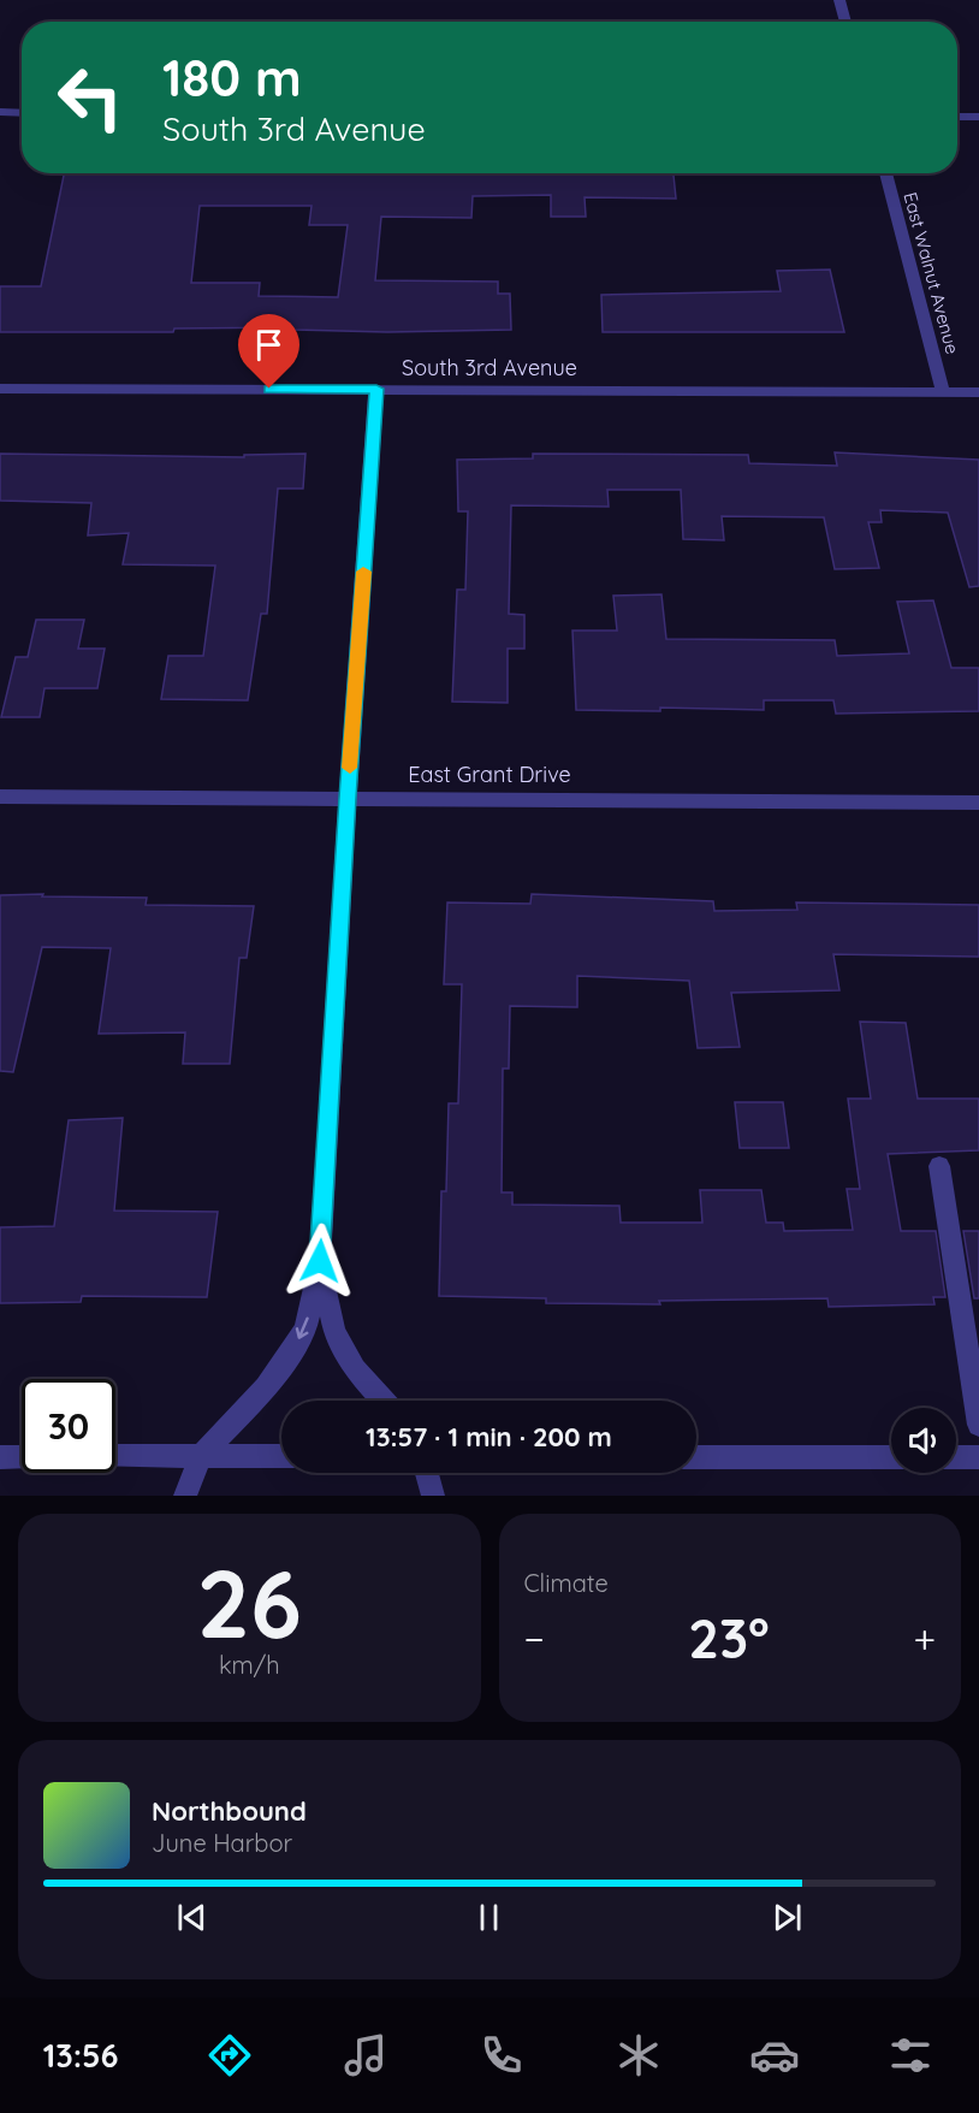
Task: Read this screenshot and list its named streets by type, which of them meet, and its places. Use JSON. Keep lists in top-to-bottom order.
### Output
{
  "streets": {
    "street": ["East Walnut Avenue", "South 3rd Avenue", "East Grant Drive"]
  },
  "crossings": [
    ["East Walnut Avenue", "South 3rd Avenue"]
  ],
  "page": {
    "turn": ["180 m", "South 3rd Avenue"],
    "limit": "30",
    "trip": "13:57 · 1 min · 200 m",
    "tile": [
      ["26", "km/h"],
      "Climate"
    ],
    "heat": ["−", "23°", "+"],
    "song": ["Northbound", "June Harbor"],
    "tabs": "13:56"
  }
}
